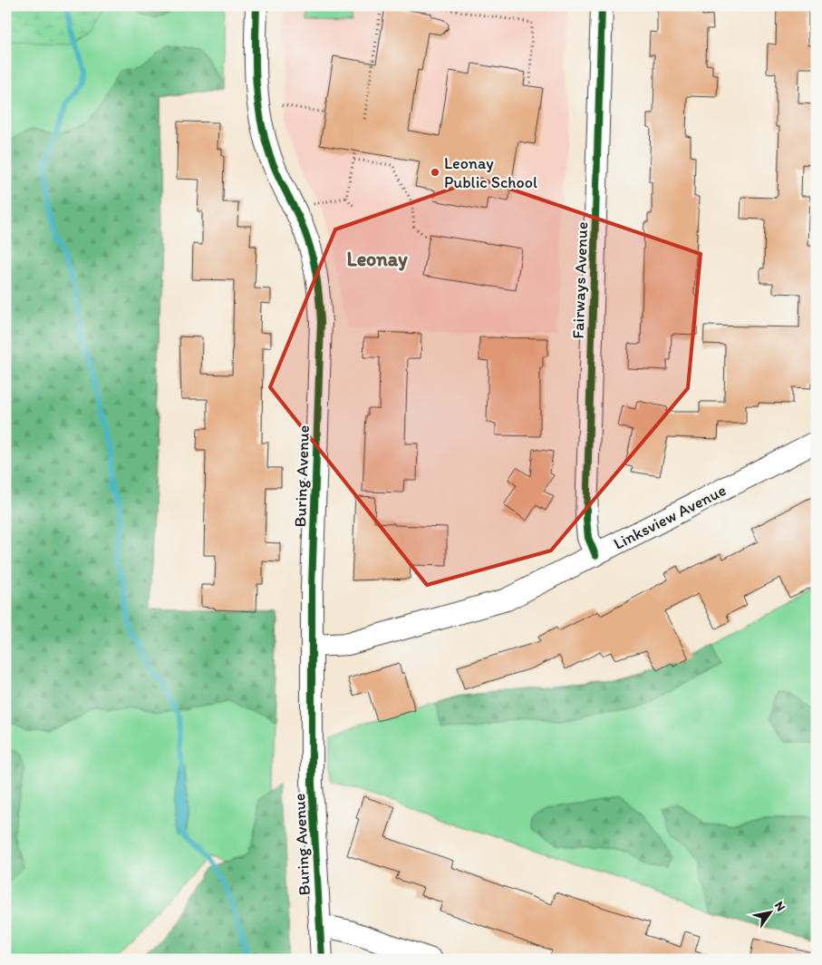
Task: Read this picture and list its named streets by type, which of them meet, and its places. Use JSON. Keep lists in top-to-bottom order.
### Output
{
  "streets": {
    "street": ["Fairways Avenue", "Buring Avenue", "Linksview Avenue"]
  },
  "crossings": [
    ["Fairways Avenue", "Linksview Avenue"],
    ["Buring Avenue", "Linksview Avenue"]
  ],
  "districts": ["Leonay"],
  "places": ["Leonay Public School"],
  "north": "top right"
}
